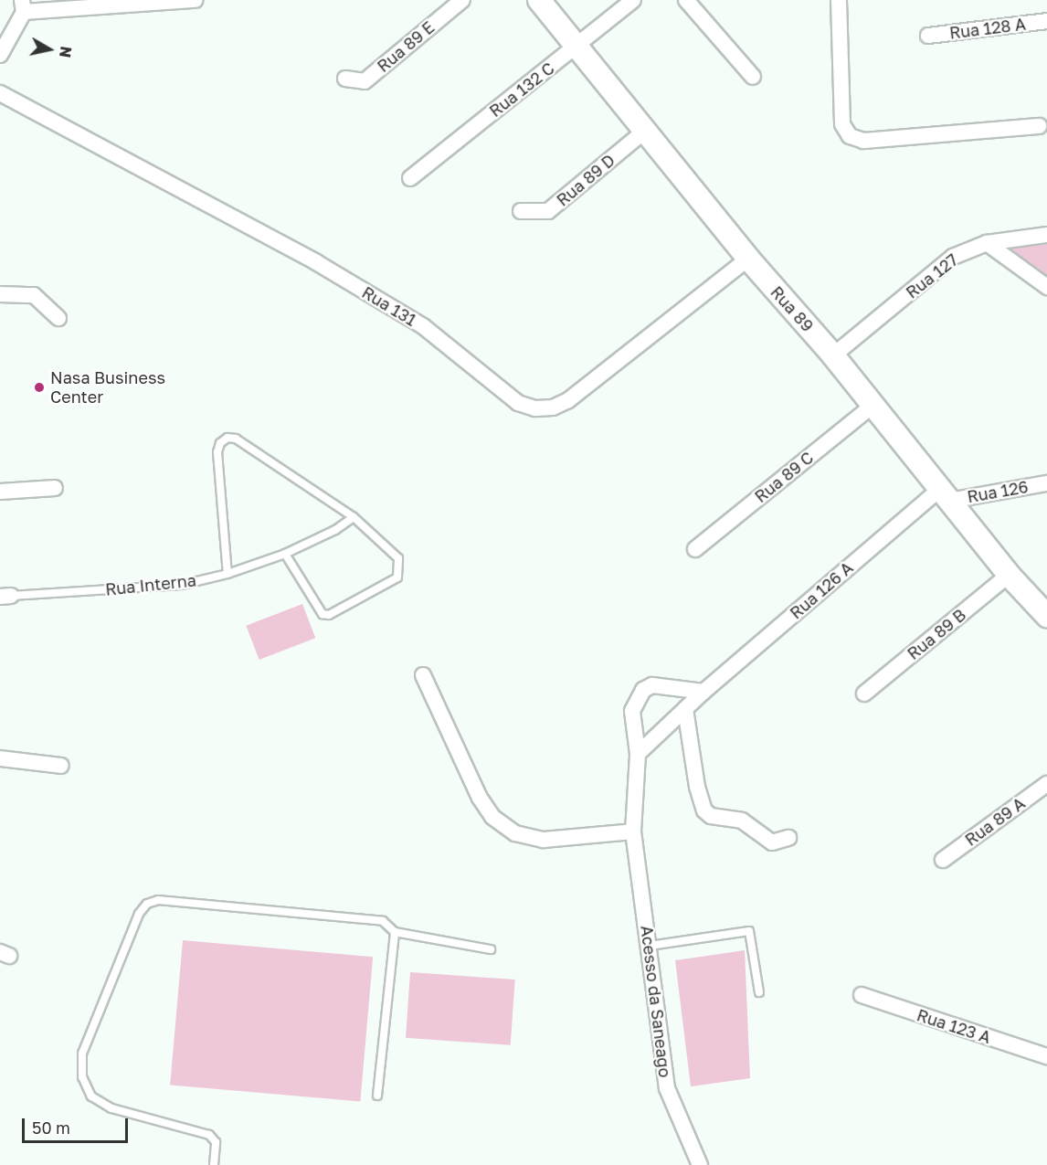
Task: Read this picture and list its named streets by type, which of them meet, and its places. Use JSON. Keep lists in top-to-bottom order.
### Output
{
  "streets": {
    "street": [
      "Rua 128 A",
      "Rua 89 E",
      "Rua 132 C",
      "Rua 89 D",
      "Rua 127",
      "Rua 131",
      "Rua 89",
      "Rua 89 C",
      "Rua 126",
      "Rua 126 A",
      "Rua 89 B",
      "Rua 89 A",
      "Acesso da Saneago",
      "Rua 123 A"
    ],
    "lane": ["Rua Interna"]
  },
  "crossings": [
    ["Rua 132 C", "Rua 89"],
    ["Rua 89 D", "Rua 89"],
    ["Rua 127", "Rua 89"],
    ["Rua 131", "Rua 89"],
    ["Rua 89", "Rua 89 C"],
    ["Rua 89", "Rua 126"],
    ["Rua 89", "Rua 126 A"],
    ["Rua 89", "Rua 89 B"],
    ["Rua 126", "Rua 126 A"],
    ["Rua 126 A", "Acesso da Saneago"]
  ],
  "places": ["Nasa Business Center"],
  "scale_bar": "50 m",
  "north": "right"
}
